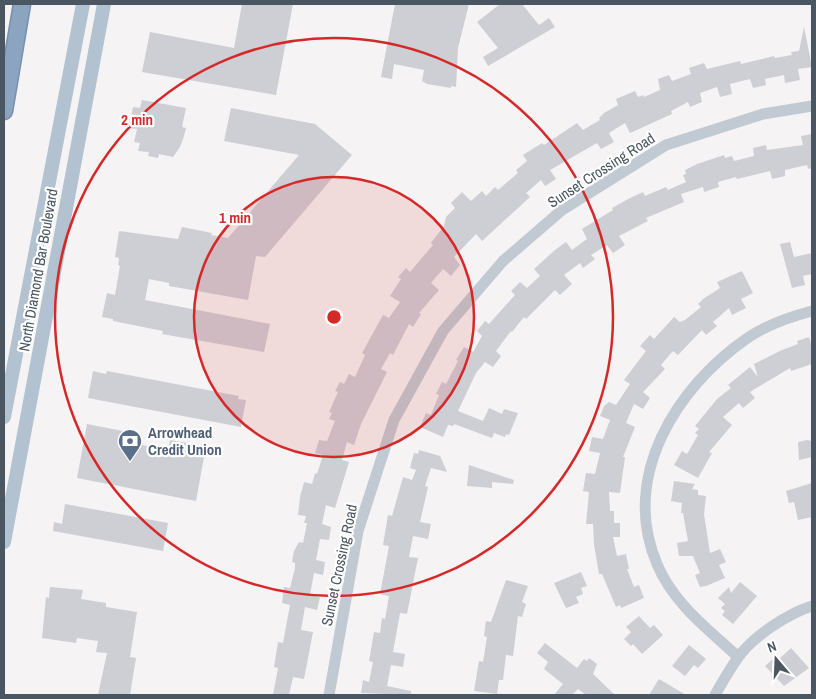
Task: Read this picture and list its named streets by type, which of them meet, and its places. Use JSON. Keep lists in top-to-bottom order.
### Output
{
  "streets": {
    "main road": ["North Diamond Bar Boulevard"],
    "street": ["Sunset Crossing Road"]
  },
  "places": {
    "bank": ["Arrowhead Credit Union"]
  },
  "north": "top",
  "rings": ["2 min", "1 min"]
}
